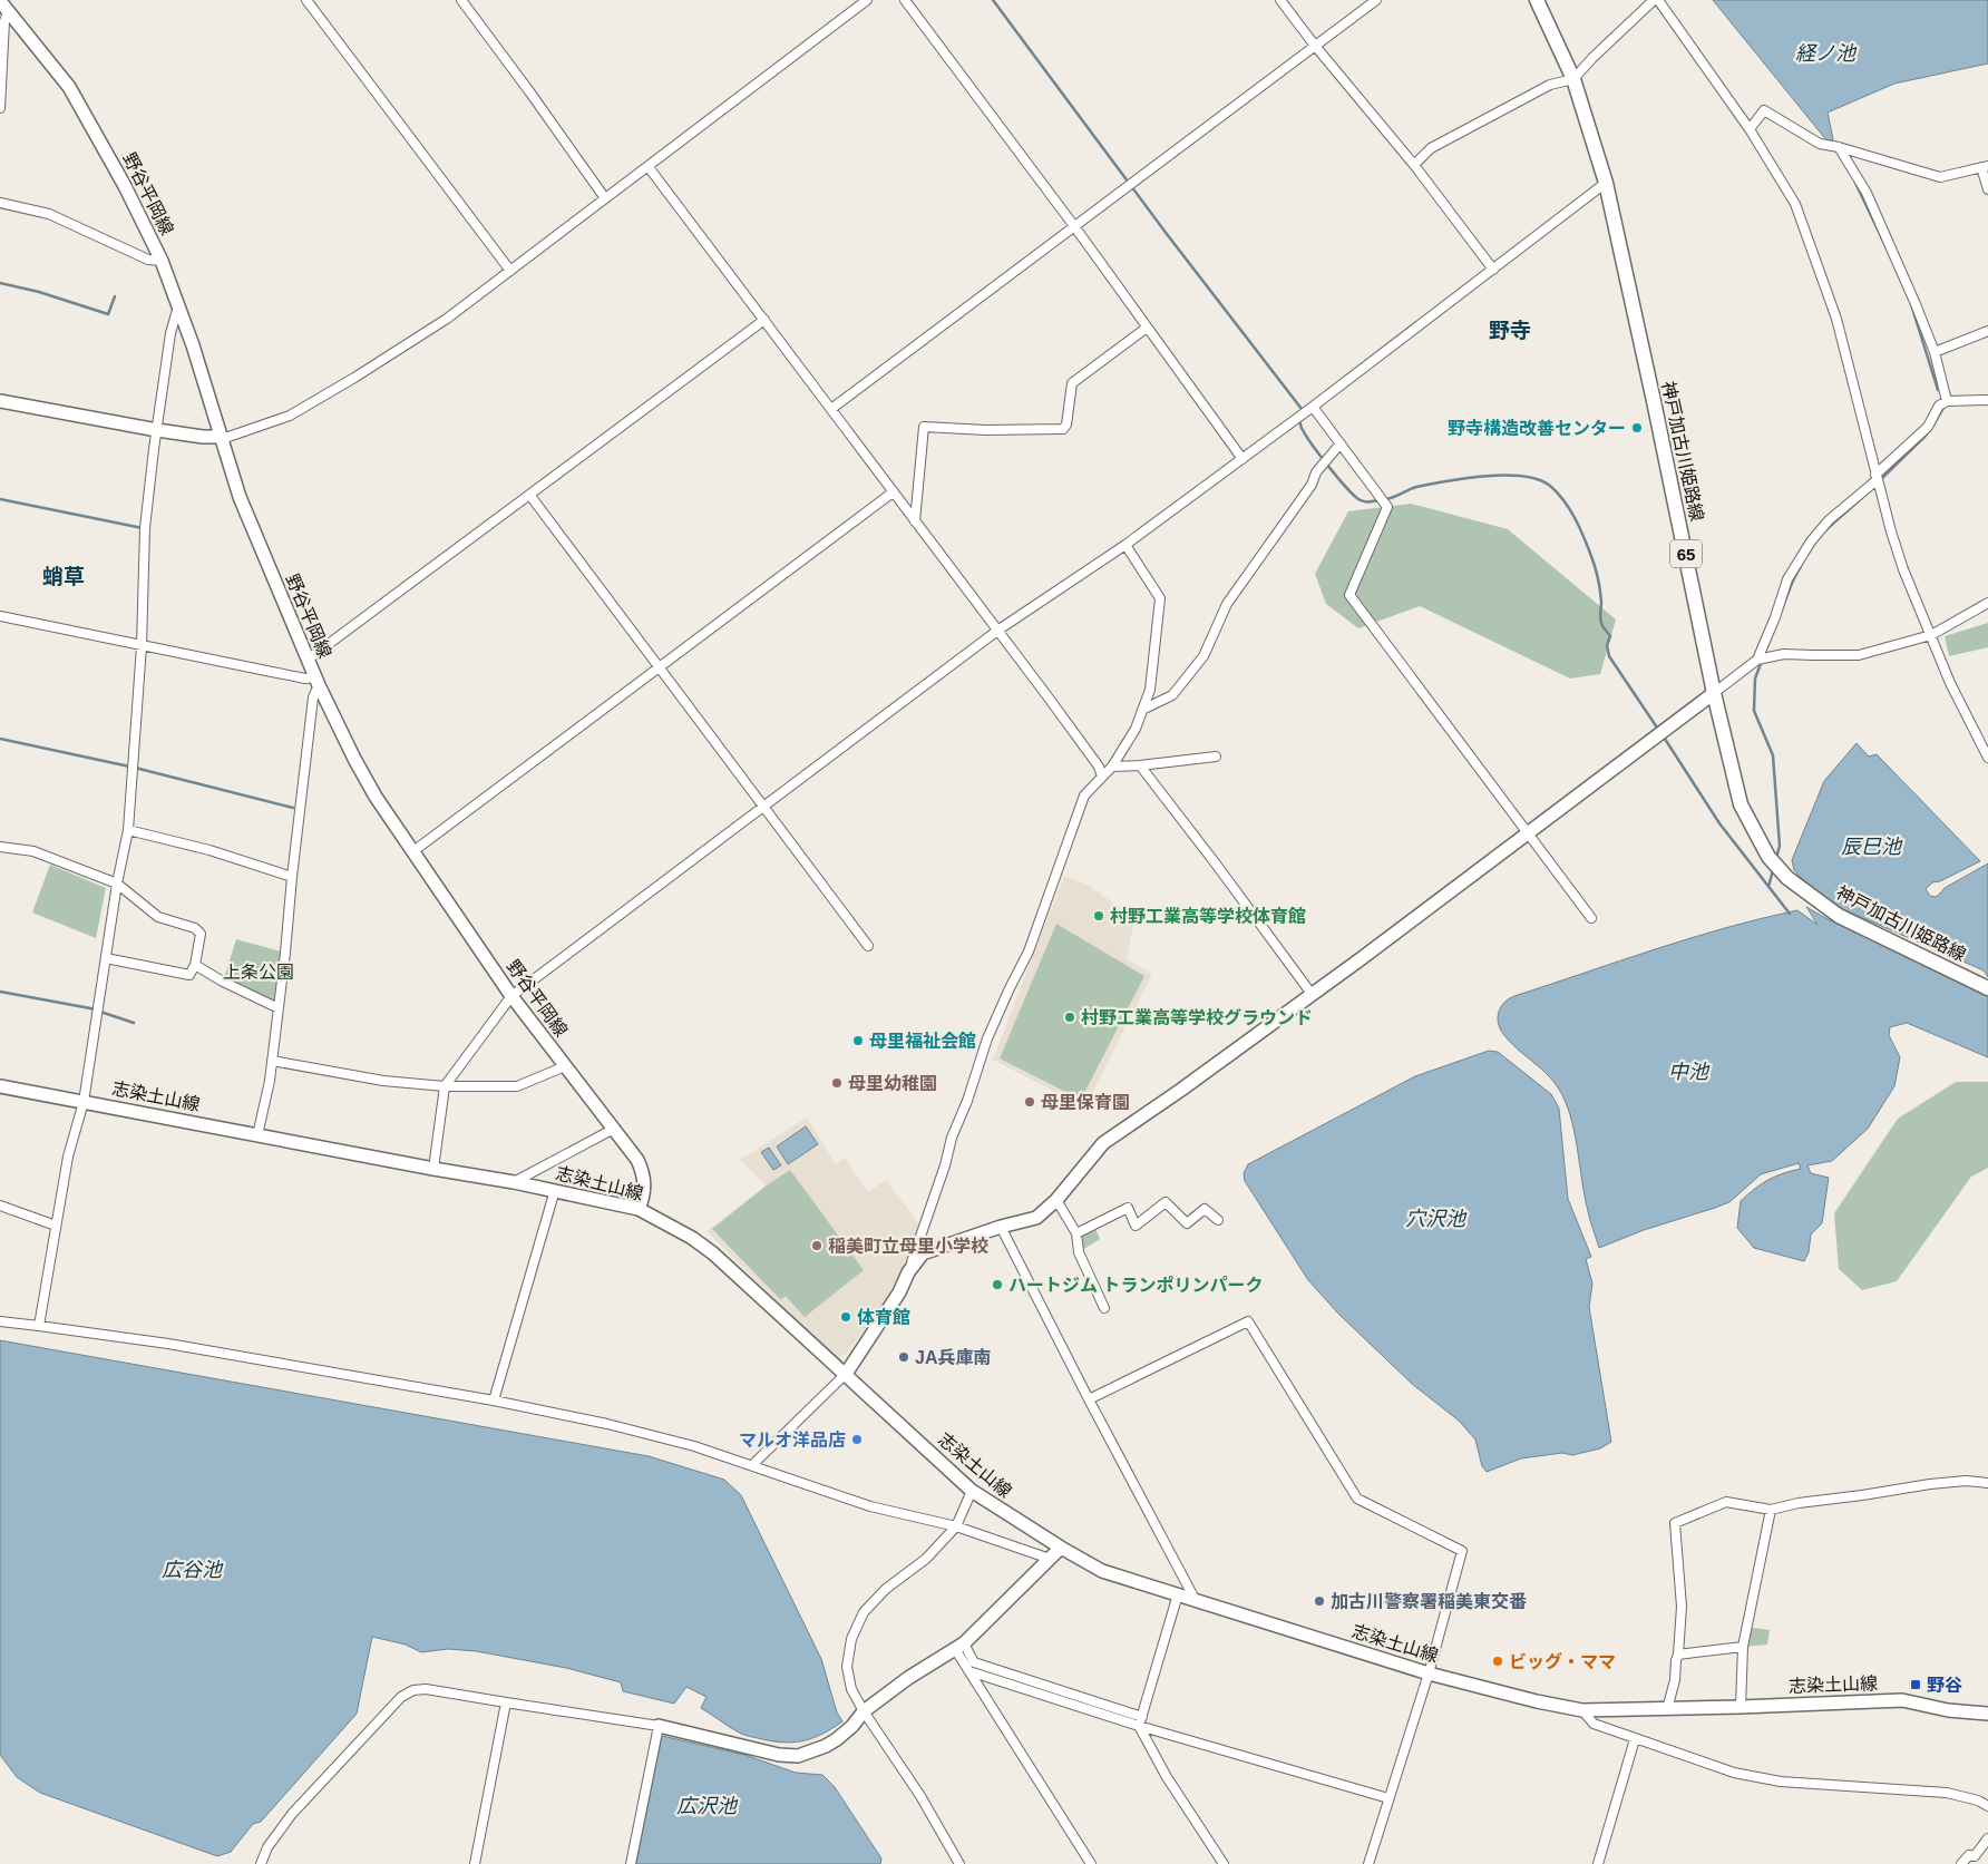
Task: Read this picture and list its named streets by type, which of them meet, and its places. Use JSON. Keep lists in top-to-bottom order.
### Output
{
  "streets": {
    "main road": [
      "野谷平岡線",
      "神戸加古川姫路線",
      "65",
      "志染土山線"
    ]
  },
  "crossings": [
    ["野谷平岡線", "志染土山線"]
  ],
  "districts": ["野寺", "蛸草"],
  "water": [
    "経ノ池",
    "辰巳池",
    "中池",
    "穴沢池",
    "広谷池",
    "広沢池"
  ],
  "parks": ["上条公園"],
  "places": {
    "other": [
      "野寺構造改善センター",
      "村野工業高等学校体育館",
      "村野工業高等学校グラウンド",
      "母里福祉会館",
      "母里幼稚園",
      "母里保育園",
      "稲美町立母里小学校",
      "ハートジム トランポリンパーク",
      "体育館",
      "JA兵庫南",
      "マルオ洋品店",
      "加古川警察署稲美東交番",
      "ビッグ・ママ"
    ],
    "transit": ["野谷"]
  }
}
